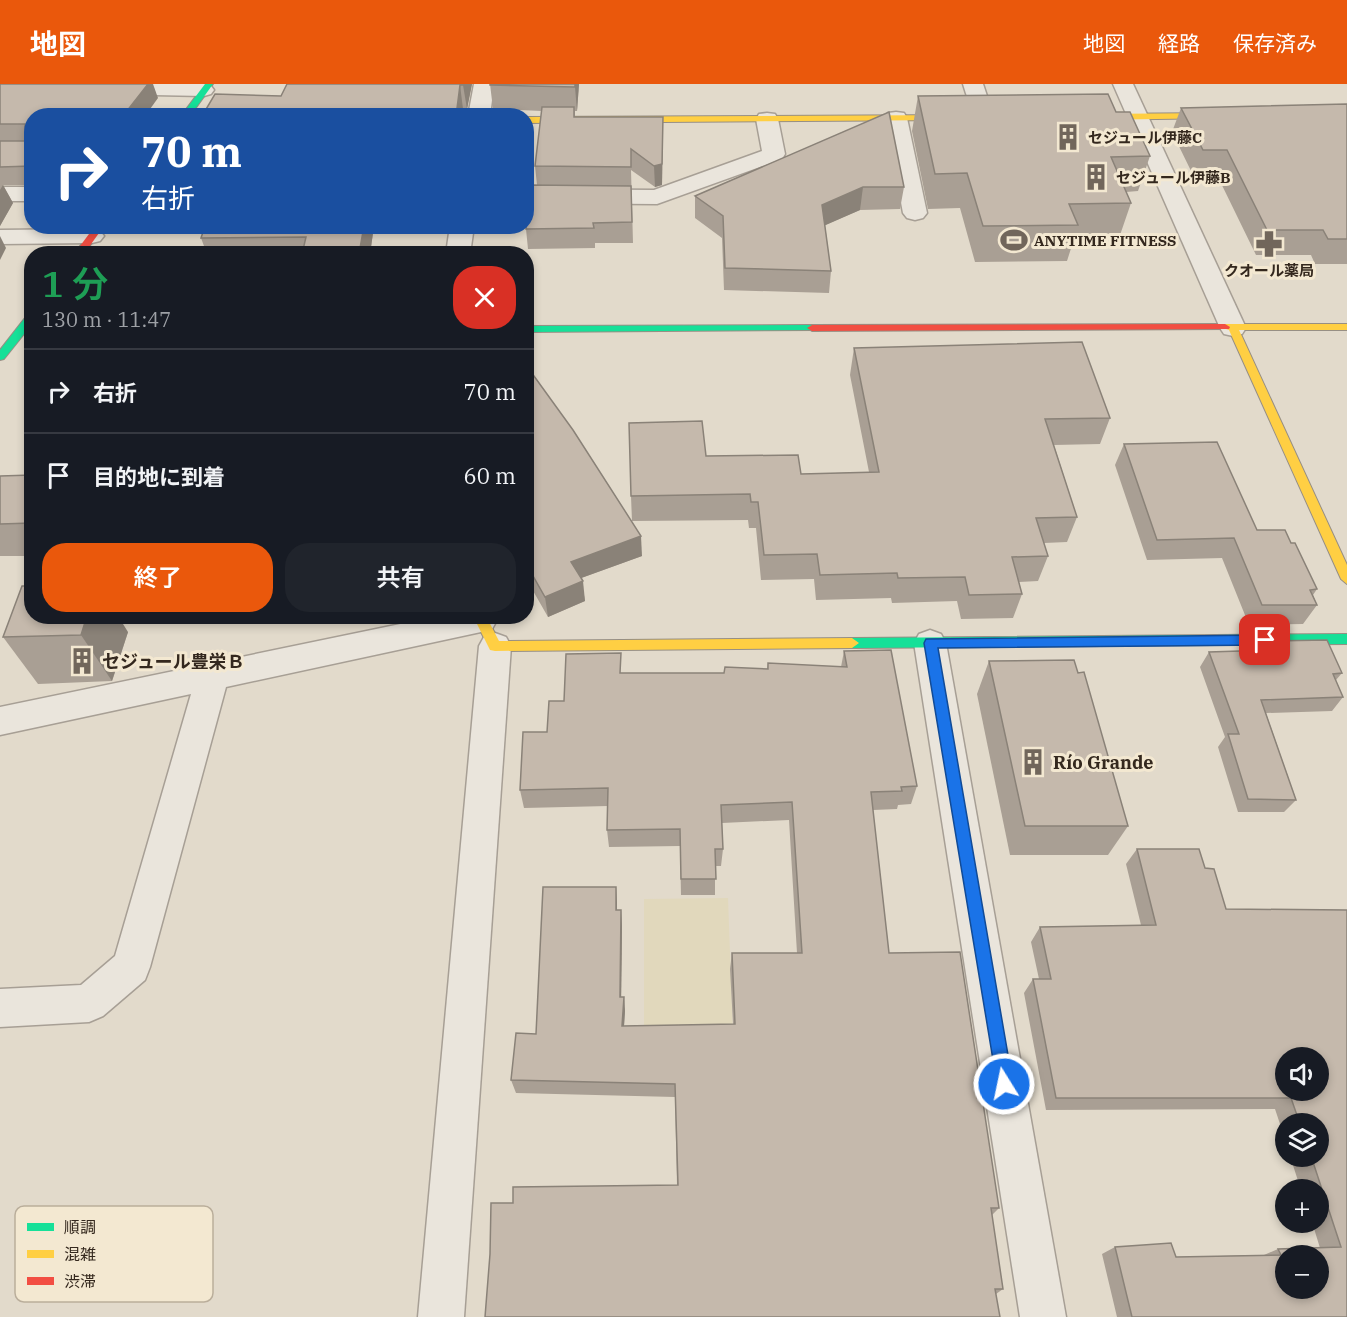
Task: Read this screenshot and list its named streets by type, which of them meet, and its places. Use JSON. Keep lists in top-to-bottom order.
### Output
{
  "places": {
    "building": [
      "セジュール伊藤C",
      "セジュール伊藤B",
      "セジュール豊栄Ｂ",
      "Río Grande"
    ],
    "sports": ["ANYTIME FITNESS"],
    "pharmacy": ["クオール薬局"]
  },
  "legend": ["順調", "混雑", "渋滞"],
  "page": {
    "header": "地図",
    "nav": ["地図", "経路", "保存済み"],
    "turn": ["70 m", "右折"],
    "heading": ["1 分", "130 m · 11:47"],
    "list": [
      {
        "name": "右折",
        "value": "70 m"
      },
      {
        "name": "目的地に到着",
        "value": "60 m"
      }
    ],
    "buttons": ["終了", "共有"],
    "map_buttons": ["+", "−"]
  }
}
